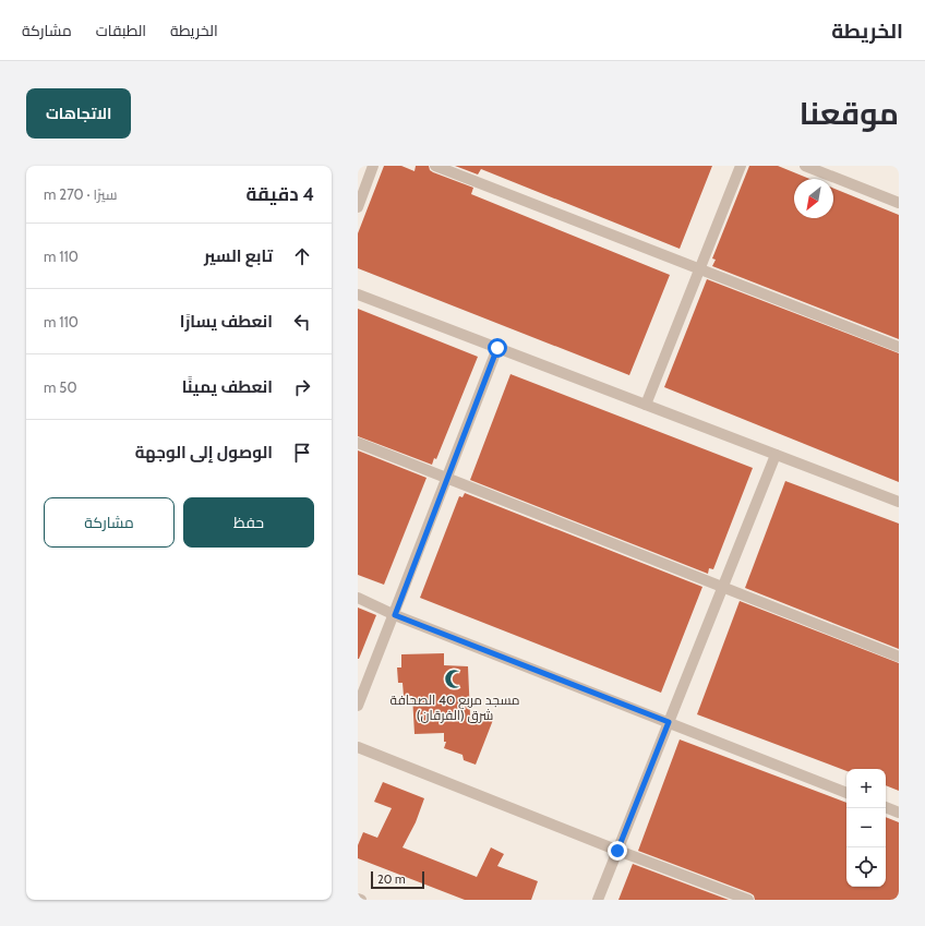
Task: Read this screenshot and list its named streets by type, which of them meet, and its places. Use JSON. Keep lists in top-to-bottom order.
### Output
{
  "places": {
    "mosque": ["مسجد مربع 40 الصحافة شرق (الفرقان)"]
  },
  "scale_bar": "20 m",
  "north": "bottom left",
  "page": {
    "header": "الخريطة",
    "nav": ["الخريطة", "الطبقات", "مشاركة"],
    "title": "موقعنا",
    "buttons": [
      "الاتجاهات",
      ["حفظ", "مشاركة"]
    ],
    "heading": ["4 دقيقة", "سيرًا · 270 m"],
    "list": [
      ["تابع السير", "110 m"],
      ["انعطف يسارًا", "110 m"],
      ["انعطف يمينًا", "50 m"],
      "الوصول إلى الوجهة"
    ],
    "map_buttons": ["+", "−"],
    "scale": "20 m"
  }
}
